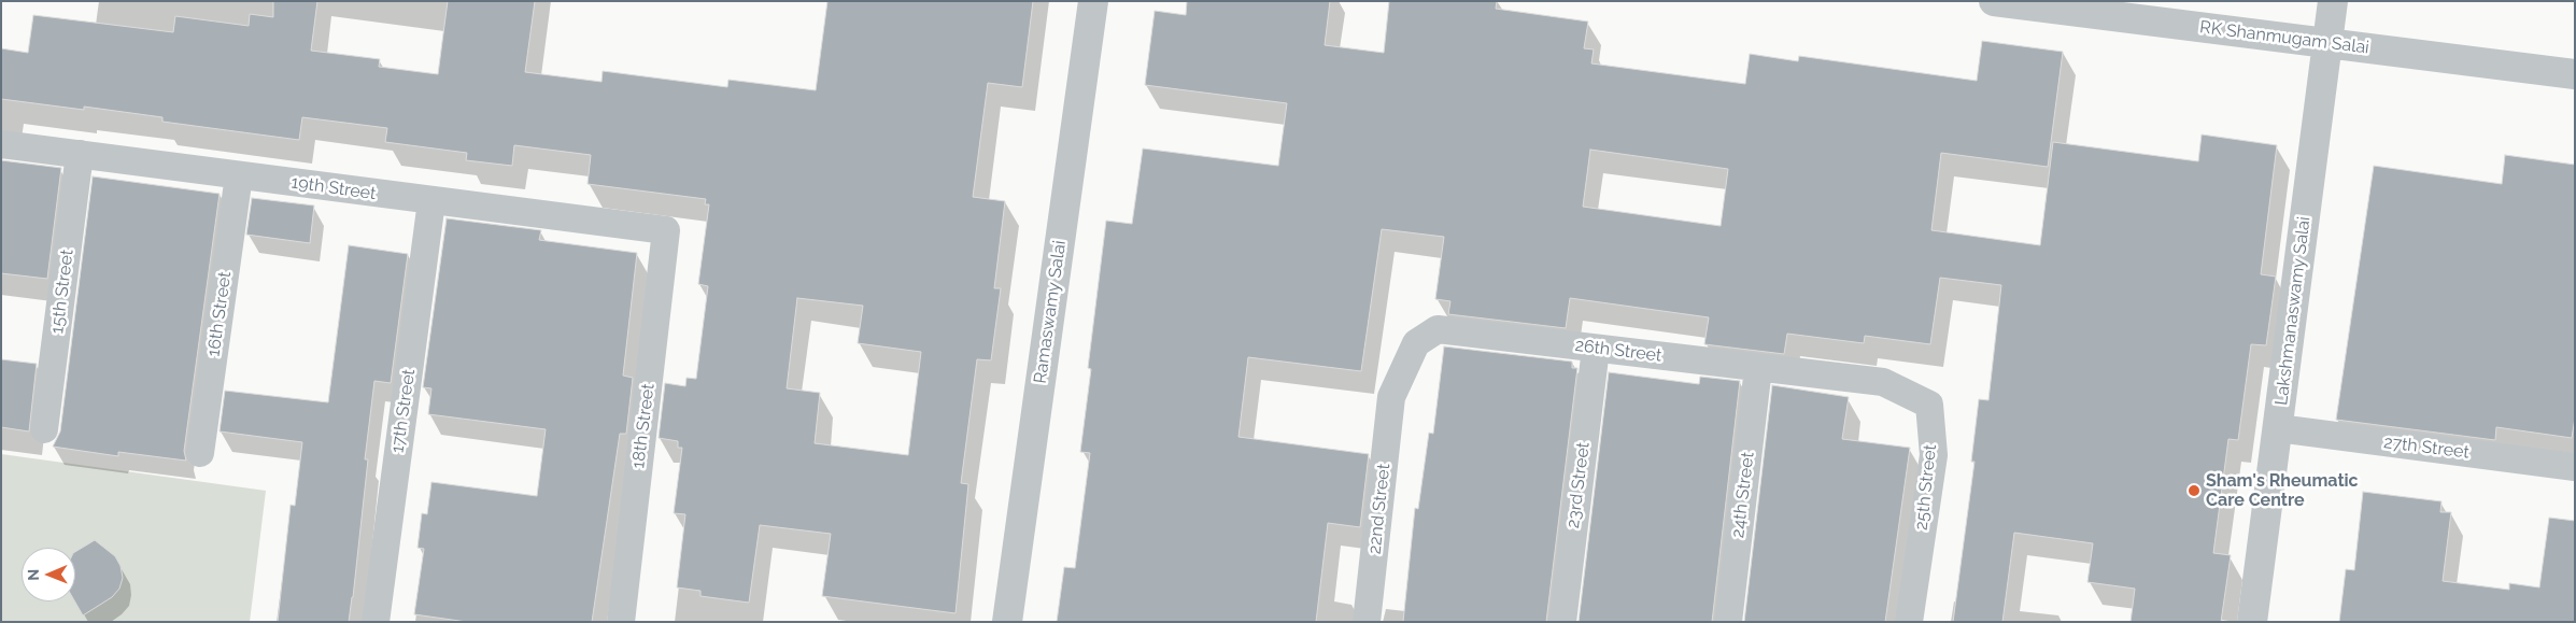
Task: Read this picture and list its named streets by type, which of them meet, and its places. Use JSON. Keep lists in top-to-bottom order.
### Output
{
  "streets": {
    "street": [
      "RK Shanmugam Salai",
      "19th Street",
      "15th Street",
      "Lakshmanaswamy Salai",
      "Ramaswamy Salai",
      "16th Street",
      "26th Street",
      "17th Street",
      "18th Street",
      "27th Street",
      "23rd Street",
      "25th Street",
      "24th Street",
      "22nd Street"
    ]
  },
  "crossings": [
    ["RK Shanmugam Salai", "Lakshmanaswamy Salai"],
    ["19th Street", "15th Street"],
    ["19th Street", "16th Street"],
    ["19th Street", "17th Street"],
    ["19th Street", "18th Street"],
    ["Lakshmanaswamy Salai", "27th Street"],
    ["26th Street", "23rd Street"],
    ["26th Street", "25th Street"],
    ["26th Street", "24th Street"],
    ["26th Street", "22nd Street"]
  ],
  "places": ["Sham's Rheumatic Care Centre"],
  "north": "left"
}
